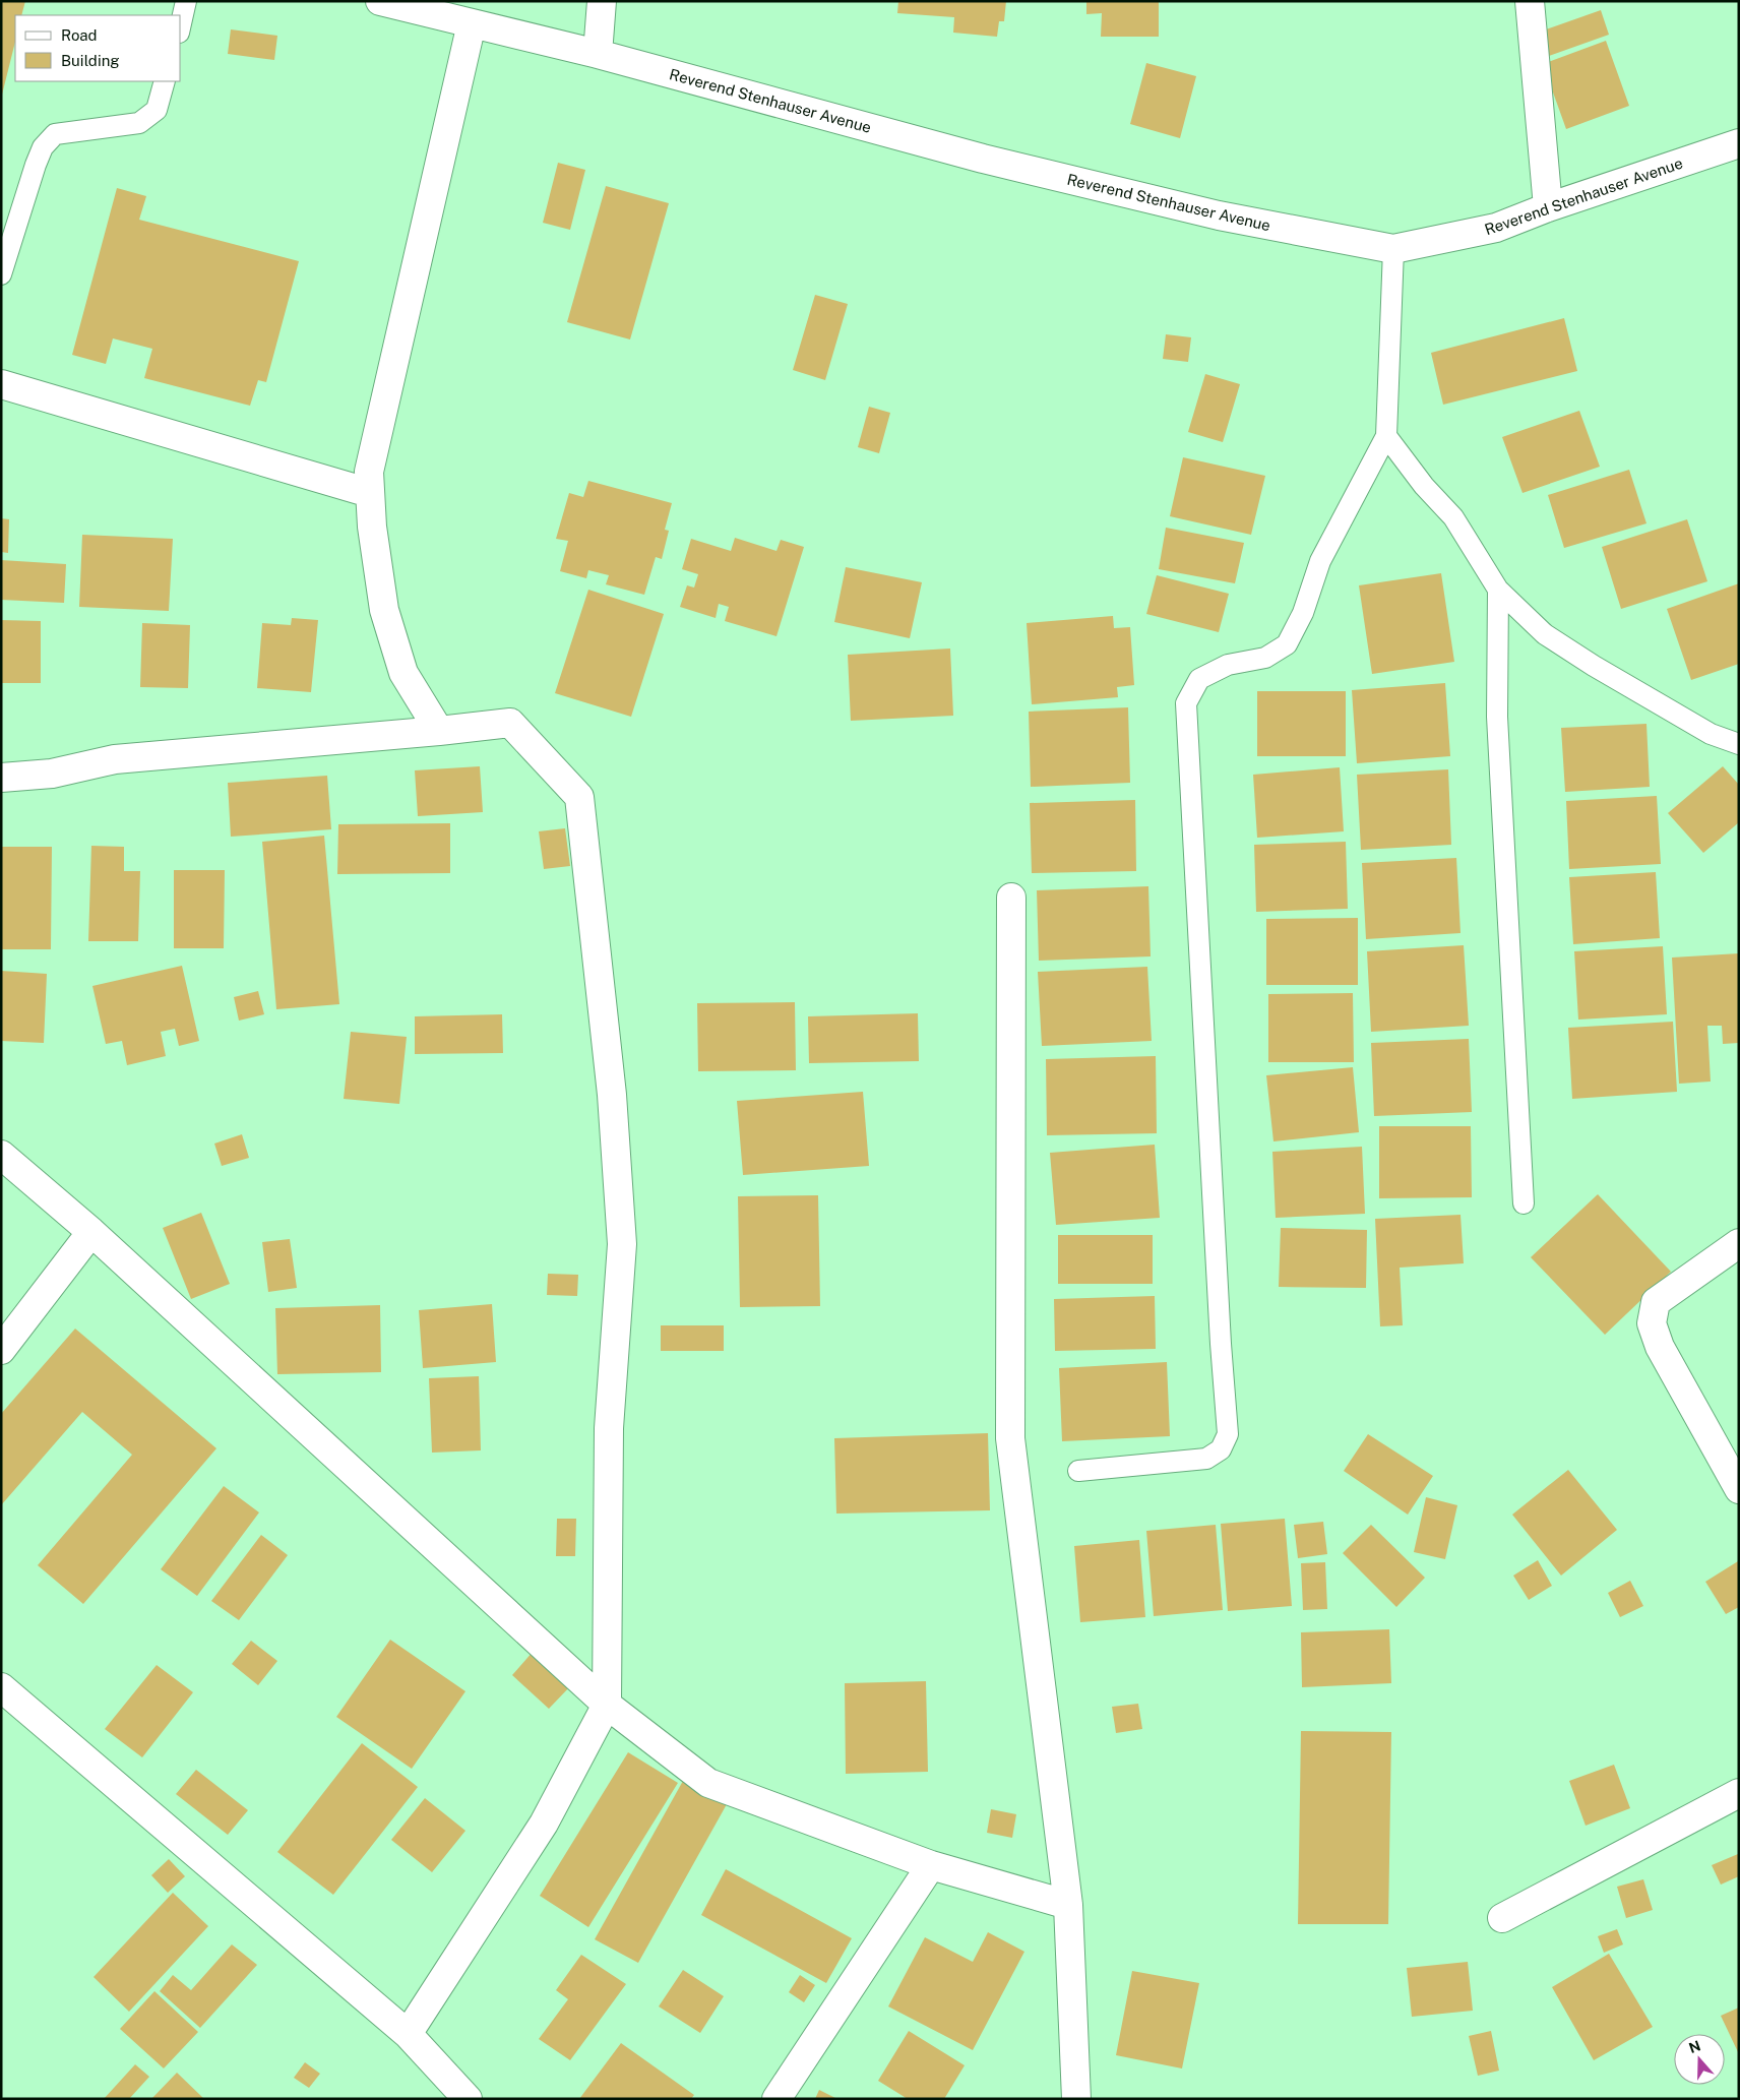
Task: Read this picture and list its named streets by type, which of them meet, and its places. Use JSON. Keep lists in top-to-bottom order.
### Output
{
  "streets": {
    "street": ["Reverend Stenhauser Avenue"]
  },
  "legend": ["Road", "Building"],
  "north": "top"
}
